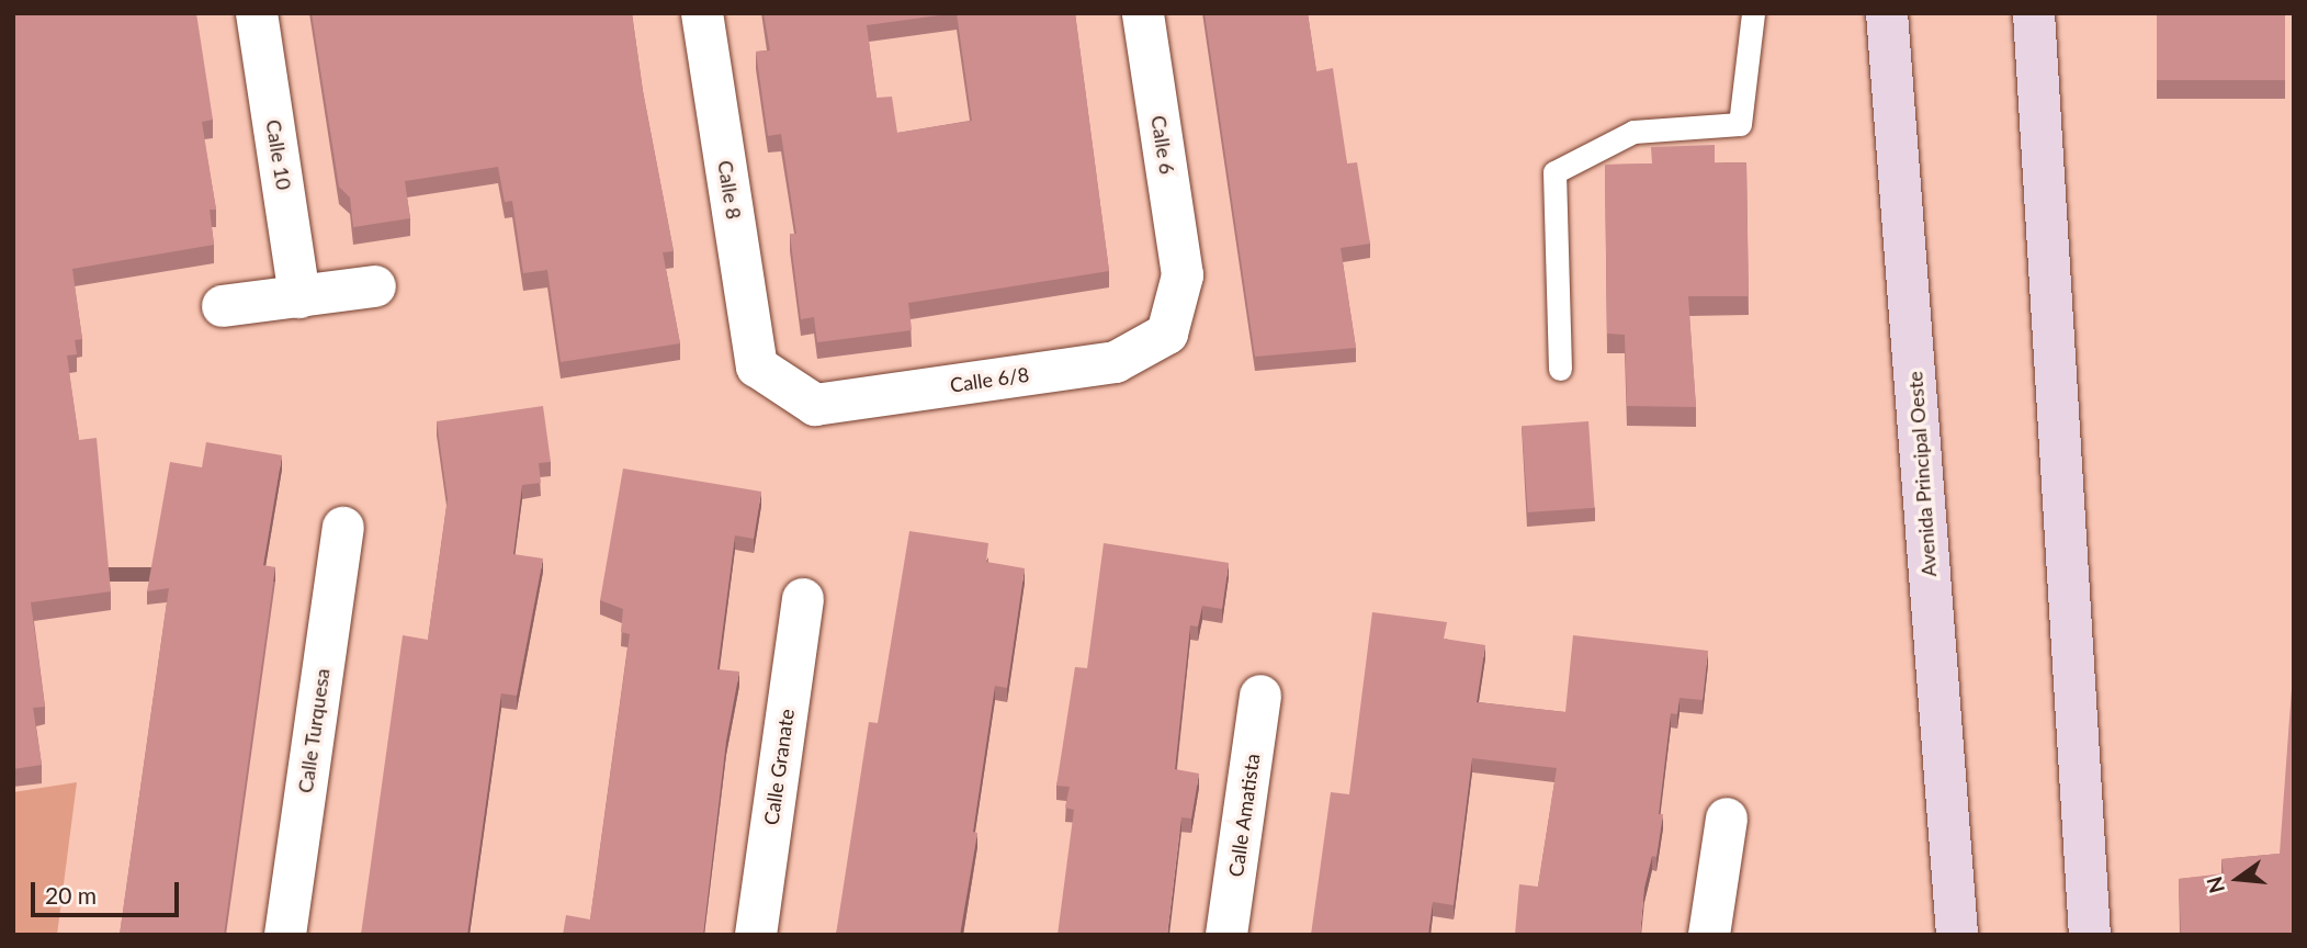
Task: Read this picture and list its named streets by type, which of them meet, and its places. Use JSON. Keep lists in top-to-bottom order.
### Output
{
  "streets": {
    "main road": ["Avenida Principal Oeste"],
    "street": [
      "Calle 6",
      "Calle 10",
      "Calle 8",
      "Calle 6/8",
      "Calle Turquesa",
      "Calle Granate",
      "Calle Amatista"
    ]
  },
  "crossings": [
    ["Calle 6", "Calle 6/8"],
    ["Calle 8", "Calle 6/8"]
  ],
  "scale_bar": "20 m",
  "north": "left"
}
